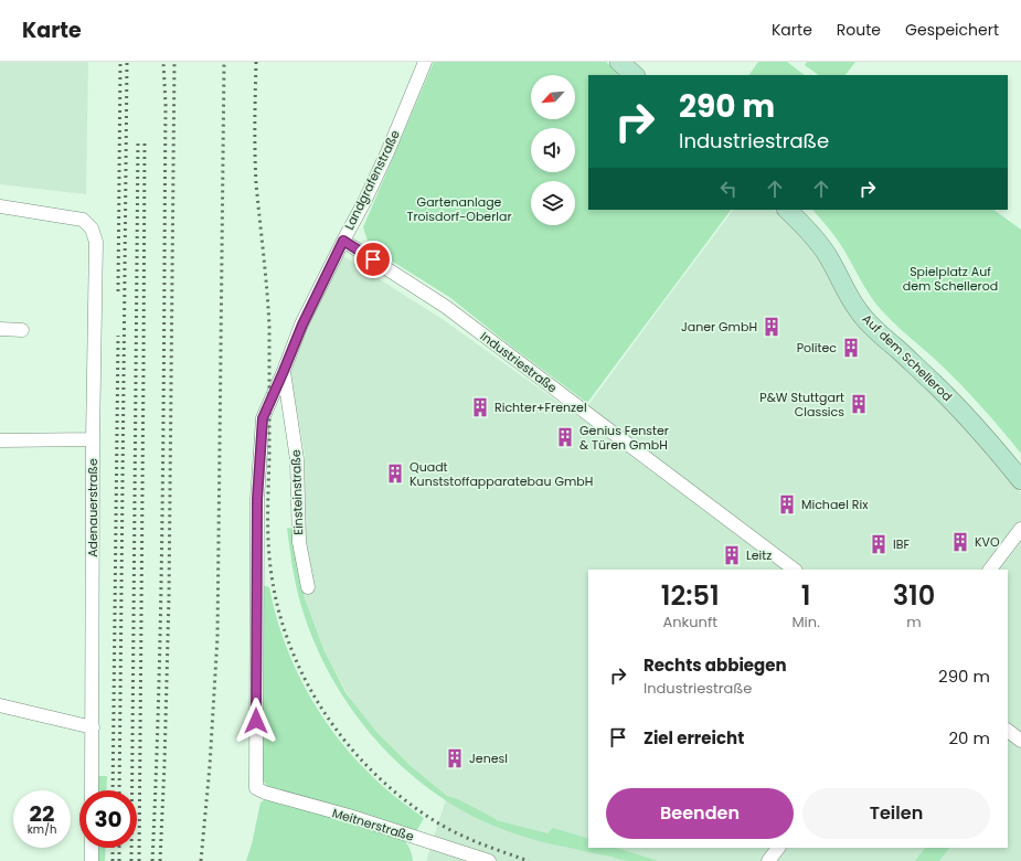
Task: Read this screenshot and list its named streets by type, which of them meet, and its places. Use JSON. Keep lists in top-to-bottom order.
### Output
{
  "streets": {
    "street": [
      "Landgrafenstraße",
      "Auf dem Schellerod",
      "Industriestraße",
      "Einsteinstraße",
      "Adenauerstraße",
      "Meitnerstraße"
    ]
  },
  "crossings": [
    ["Landgrafenstraße", "Industriestraße"],
    ["Landgrafenstraße", "Einsteinstraße"],
    ["Landgrafenstraße", "Meitnerstraße"]
  ],
  "parks": ["Gartenanlage Troisdorf-Oberlar", "Spielplatz Auf dem Schellerod"],
  "places": {
    "building": [
      "Janer GmbH",
      "Politec",
      "P&W Stuttgart Classics",
      "Richter+Frenzel",
      "Genius Fenster & Türen GmbH",
      "Quadt Kunststoffapparatebau GmbH",
      "Michael Rix",
      "KVO",
      "IBF",
      "Leitz",
      "Jenesl"
    ]
  },
  "north": "bottom left",
  "page": {
    "header": "Karte",
    "nav": ["Karte", "Route", "Gespeichert"],
    "turn": ["290 m", "Industriestraße"],
    "eta": [
      "12:51",
      "Ankunft",
      "1",
      "Min.",
      "310",
      "m"
    ],
    "list": [
      {
        "name": "Rechts abbiegen",
        "note": "Industriestraße",
        "value": "290 m"
      },
      {
        "name": "Ziel erreicht",
        "value": "20 m"
      }
    ],
    "buttons": ["Beenden", "Teilen"],
    "speed": "22 km/h",
    "limit": "30"
  }
}
